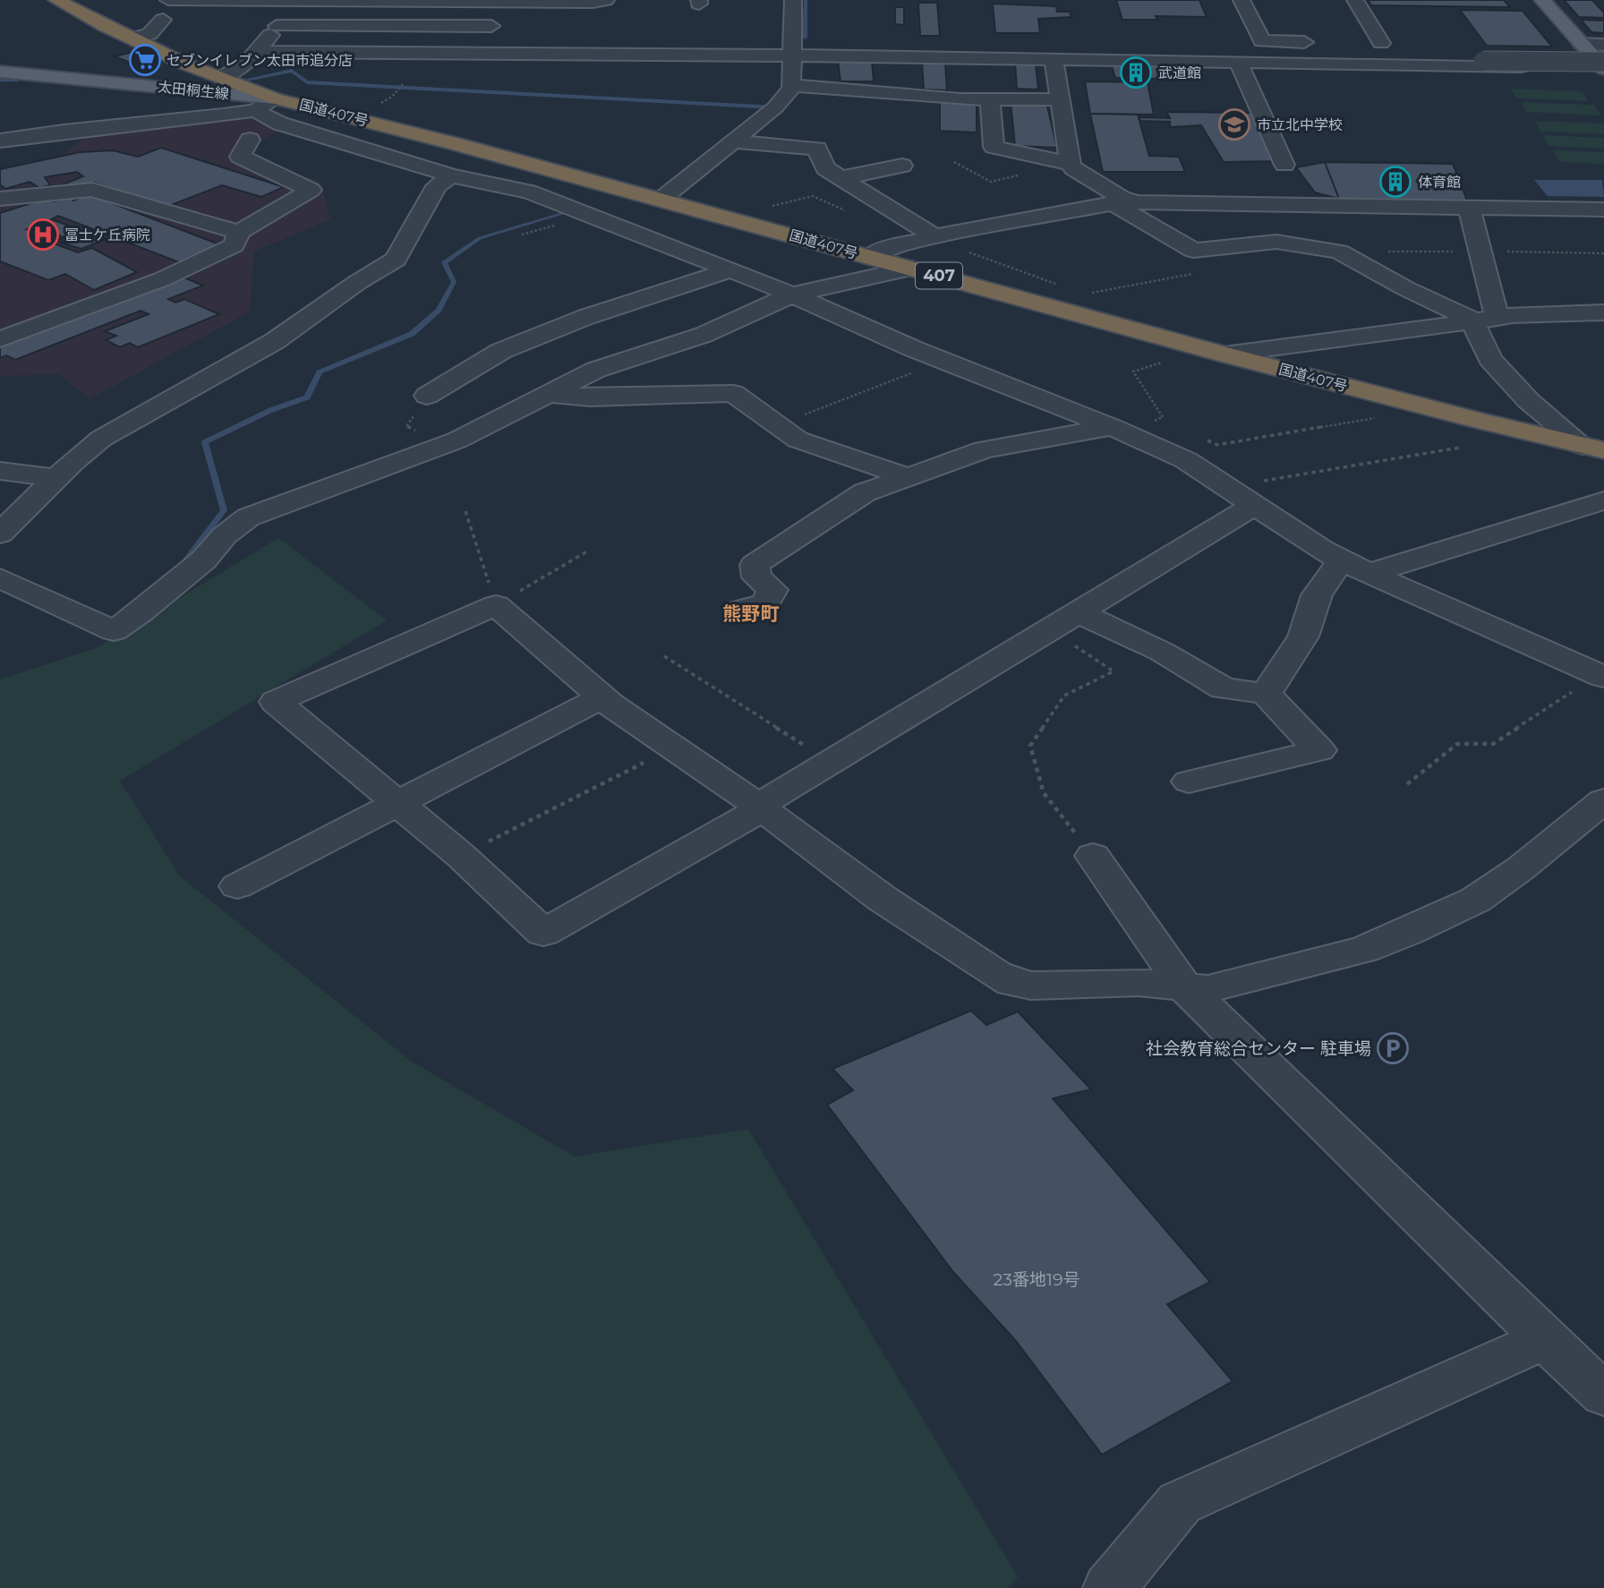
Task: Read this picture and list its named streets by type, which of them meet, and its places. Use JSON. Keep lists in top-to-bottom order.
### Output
{
  "streets": {
    "highway": ["国道407号", "407"],
    "main road": ["太田桐生線"]
  },
  "crossings": [
    ["太田桐生線", "国道407号"]
  ],
  "districts": ["熊野町"],
  "places": {
    "supermarket": ["セブンイレブン太田市追分店"],
    "building": ["武道館", "体育館"],
    "school or university": ["市立北中学校"],
    "hospital": ["冨士ケ丘病院"],
    "parking": ["社会教育総合センター 駐車場"]
  },
  "house_numbers": ["23番地19号"]
}
